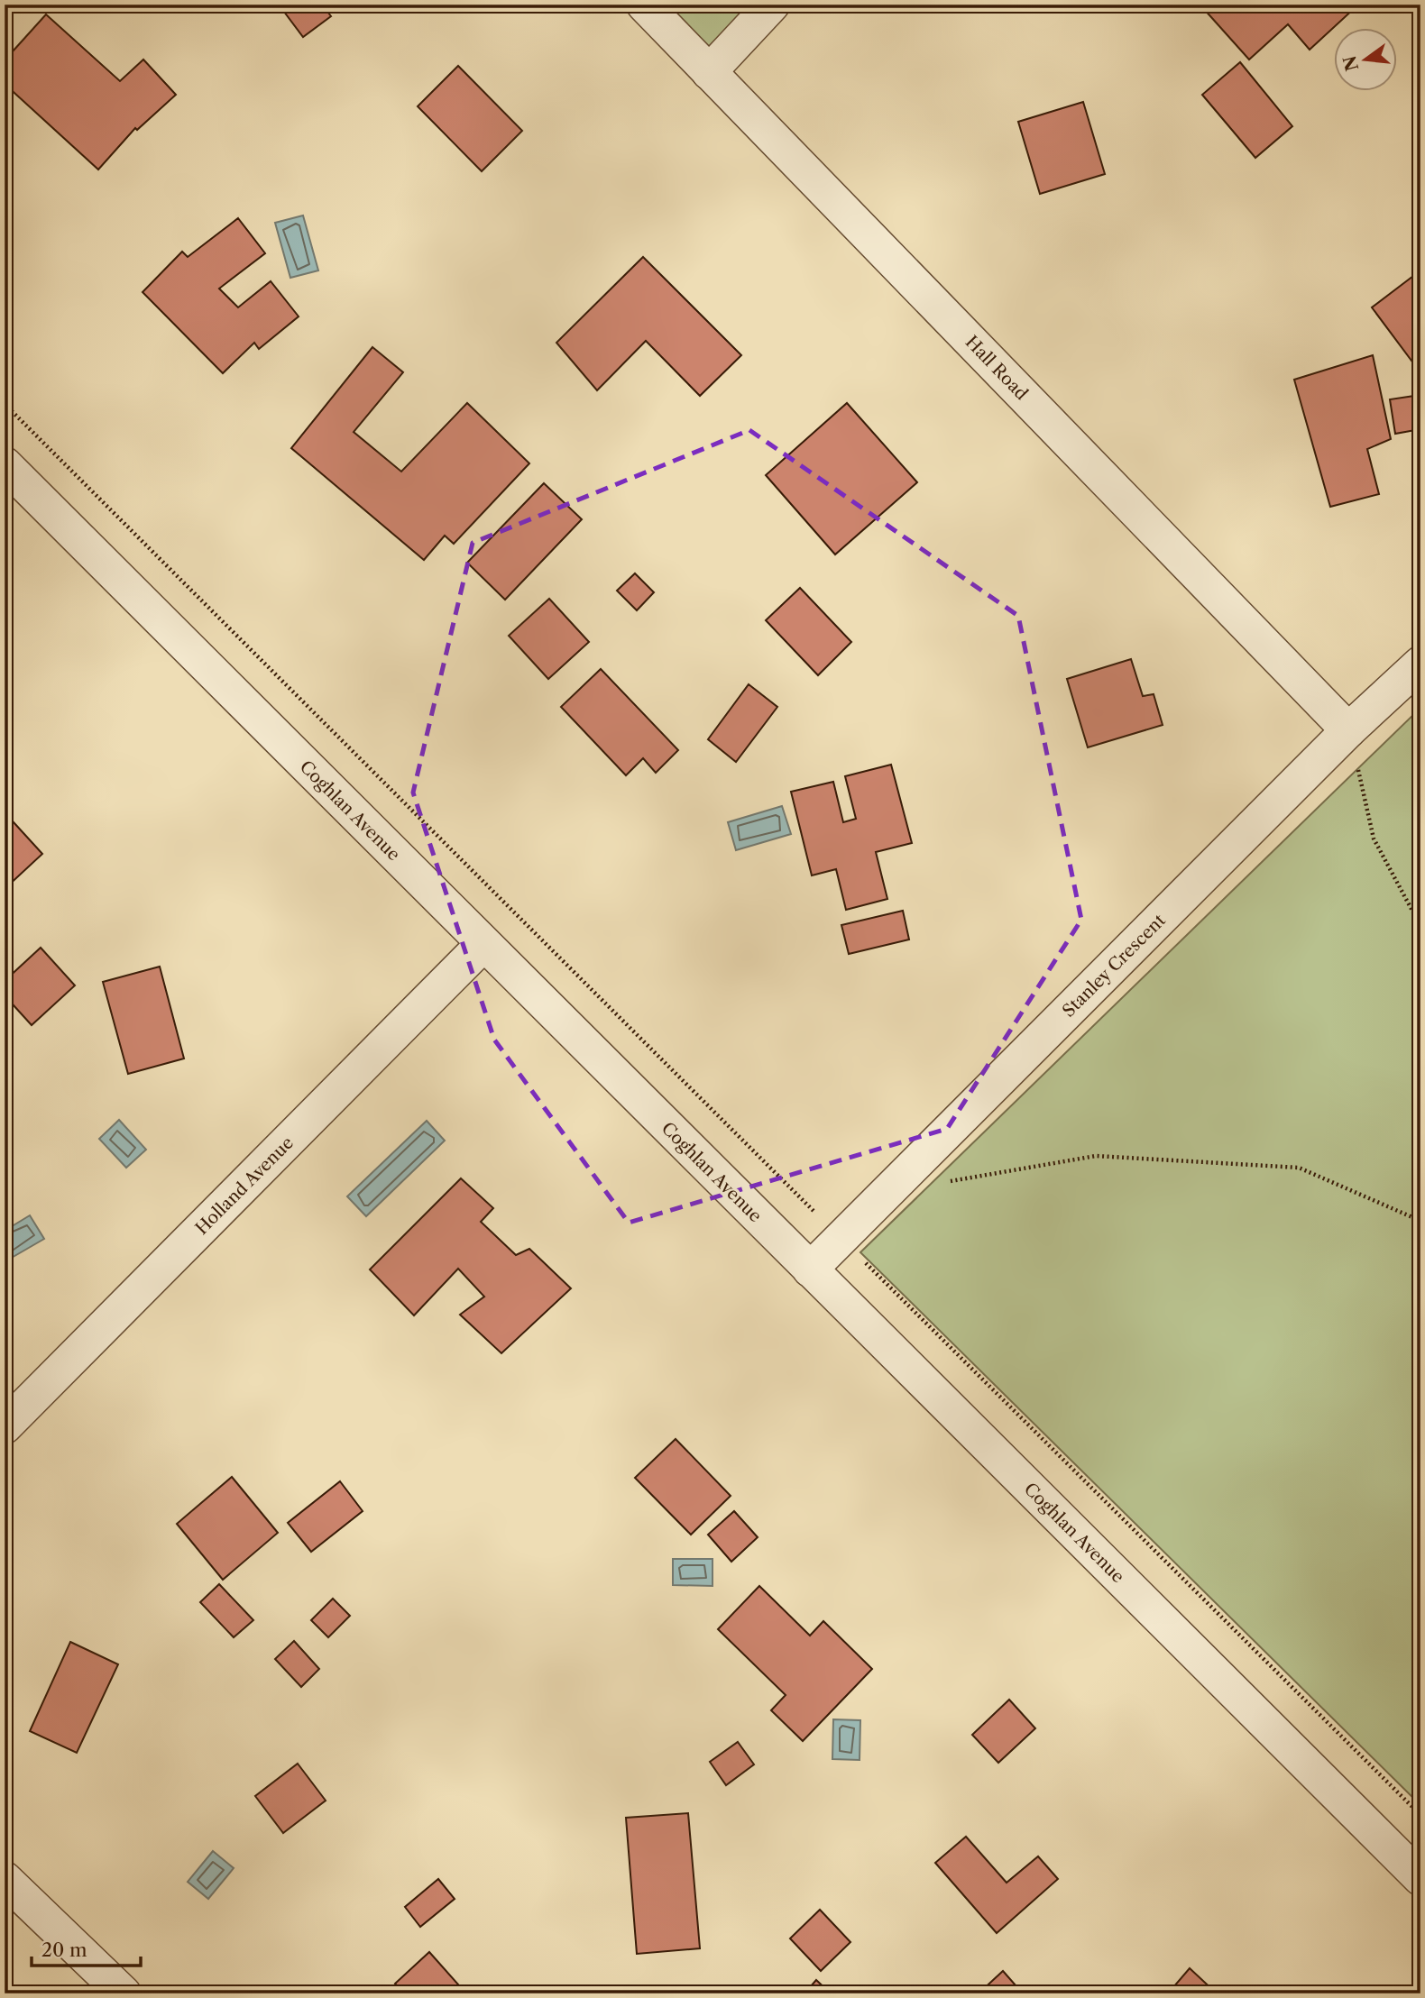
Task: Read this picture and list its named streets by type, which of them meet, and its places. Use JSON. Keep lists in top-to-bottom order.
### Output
{
  "streets": {
    "street": [
      "Hall Road",
      "Coghlan Avenue",
      "Stanley Crescent",
      "Holland Avenue"
    ]
  },
  "crossings": [
    ["Hall Road", "Stanley Crescent"],
    ["Coghlan Avenue", "Stanley Crescent"],
    ["Coghlan Avenue", "Holland Avenue"]
  ],
  "scale_bar": "20 m",
  "north": "left"
}
